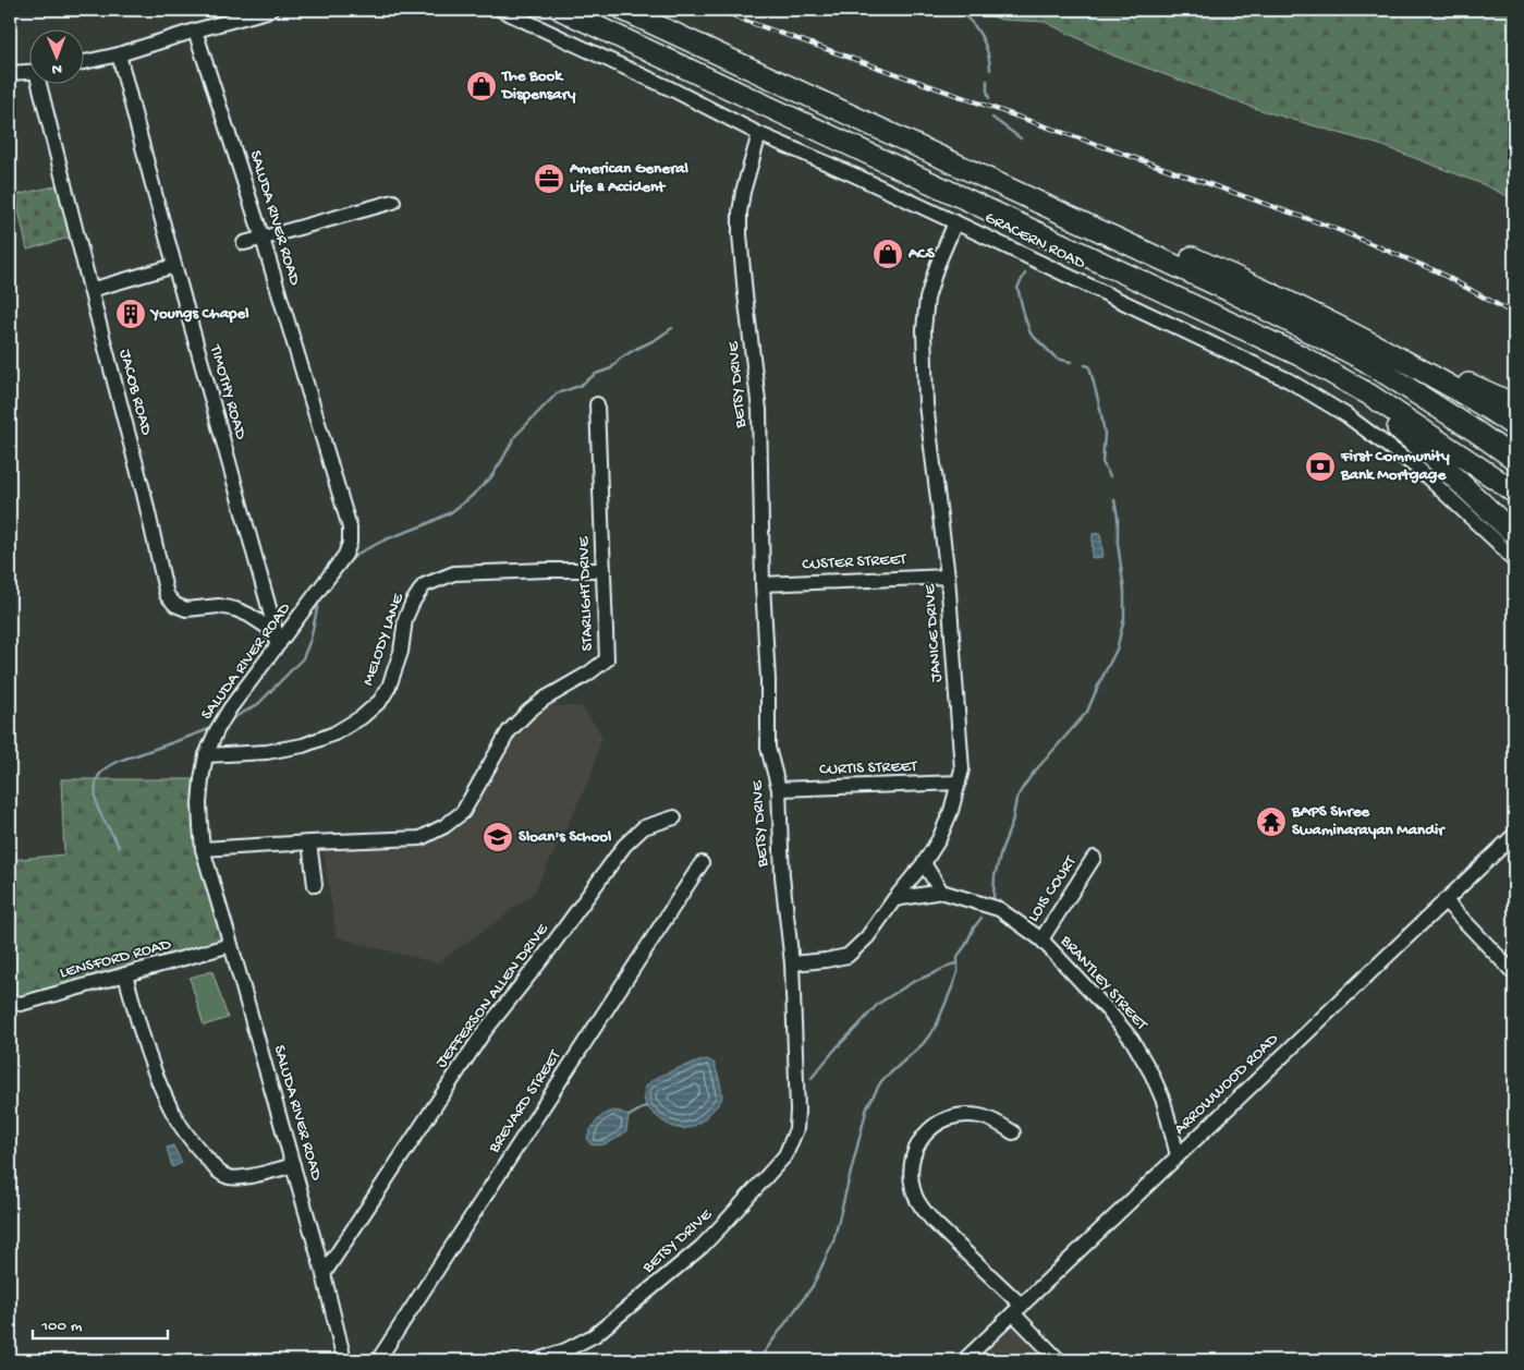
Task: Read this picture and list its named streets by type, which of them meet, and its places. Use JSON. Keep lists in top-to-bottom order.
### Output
{
  "streets": {
    "street": [
      "SALUDA RIVER ROAD",
      "GRACERN ROAD",
      "BETSY DRIVE",
      "JACOB ROAD",
      "TIMOTHY ROAD",
      "CUSTER STREET",
      "STARLIGHT DRIVE",
      "JANICE DRIVE",
      "MELODY LANE",
      "CURTIS STREET",
      "LOIS COURT",
      "LENSFORD ROAD",
      "BRANTLEY STREET",
      "JEFFERSON ALLEN DRIVE",
      "ARROWWOOD ROAD",
      "BREVARD STREET"
    ]
  },
  "crossings": [
    ["SALUDA RIVER ROAD", "JACOB ROAD"],
    ["SALUDA RIVER ROAD", "TIMOTHY ROAD"],
    ["SALUDA RIVER ROAD", "STARLIGHT DRIVE"],
    ["SALUDA RIVER ROAD", "MELODY LANE"],
    ["SALUDA RIVER ROAD", "LENSFORD ROAD"],
    ["SALUDA RIVER ROAD", "JEFFERSON ALLEN DRIVE"],
    ["GRACERN ROAD", "BETSY DRIVE"],
    ["GRACERN ROAD", "JANICE DRIVE"],
    ["BETSY DRIVE", "CUSTER STREET"],
    ["BETSY DRIVE", "JANICE DRIVE"],
    ["BETSY DRIVE", "CURTIS STREET"],
    ["JACOB ROAD", "TIMOTHY ROAD"],
    ["CUSTER STREET", "JANICE DRIVE"],
    ["STARLIGHT DRIVE", "MELODY LANE"],
    ["JANICE DRIVE", "CURTIS STREET"],
    ["JANICE DRIVE", "BRANTLEY STREET"],
    ["LOIS COURT", "BRANTLEY STREET"],
    ["BRANTLEY STREET", "ARROWWOOD ROAD"]
  ],
  "places": {
    "shop": ["The Book Dispensary", "ACS"],
    "office": ["American General Life & Accident"],
    "building": ["Youngs Chapel"],
    "bank": ["First Community Bank Mortgage"],
    "temple": ["BAPS Shree Swaminarayan Mandir"],
    "school or university": ["Sloan's School"]
  },
  "scale_bar": "100 m",
  "north": "bottom"
}
